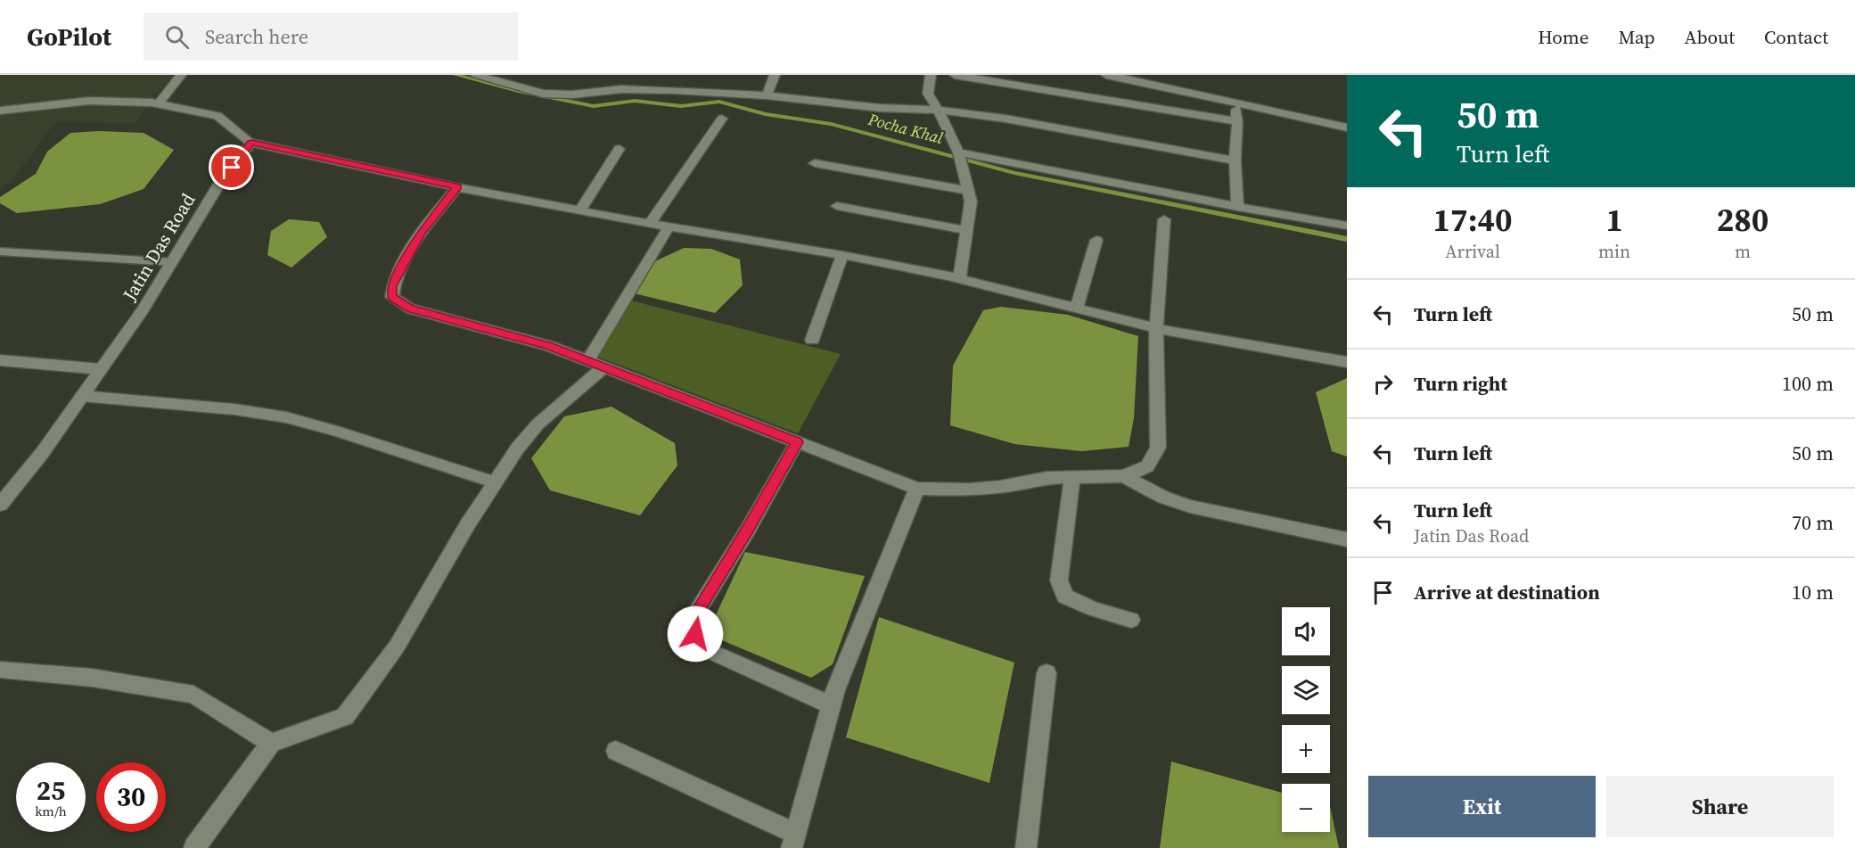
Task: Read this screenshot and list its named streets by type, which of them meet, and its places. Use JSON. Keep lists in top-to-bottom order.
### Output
{
  "streets": {
    "street": ["Jatin Das Road"]
  },
  "water": ["Pocha Khal"],
  "page": {
    "header": "GoPilot",
    "search": "Search here",
    "nav": [
      "Home",
      "Map",
      "About",
      "Contact"
    ],
    "turn": ["50 m", "Turn left"],
    "eta": [
      "17:40",
      "Arrival",
      "1",
      "min",
      "280",
      "m"
    ],
    "list": [
      {
        "name": "Turn left",
        "value": "50 m"
      },
      {
        "name": "Turn right",
        "value": "100 m"
      },
      {
        "name": "Turn left",
        "value": "50 m"
      },
      {
        "name": "Turn left",
        "note": "Jatin Das Road",
        "value": "70 m"
      },
      {
        "name": "Arrive at destination",
        "value": "10 m"
      }
    ],
    "map_buttons": ["+", "−"],
    "speed": "25 km/h",
    "limit": "30",
    "buttons": ["Exit", "Share"]
  }
}
